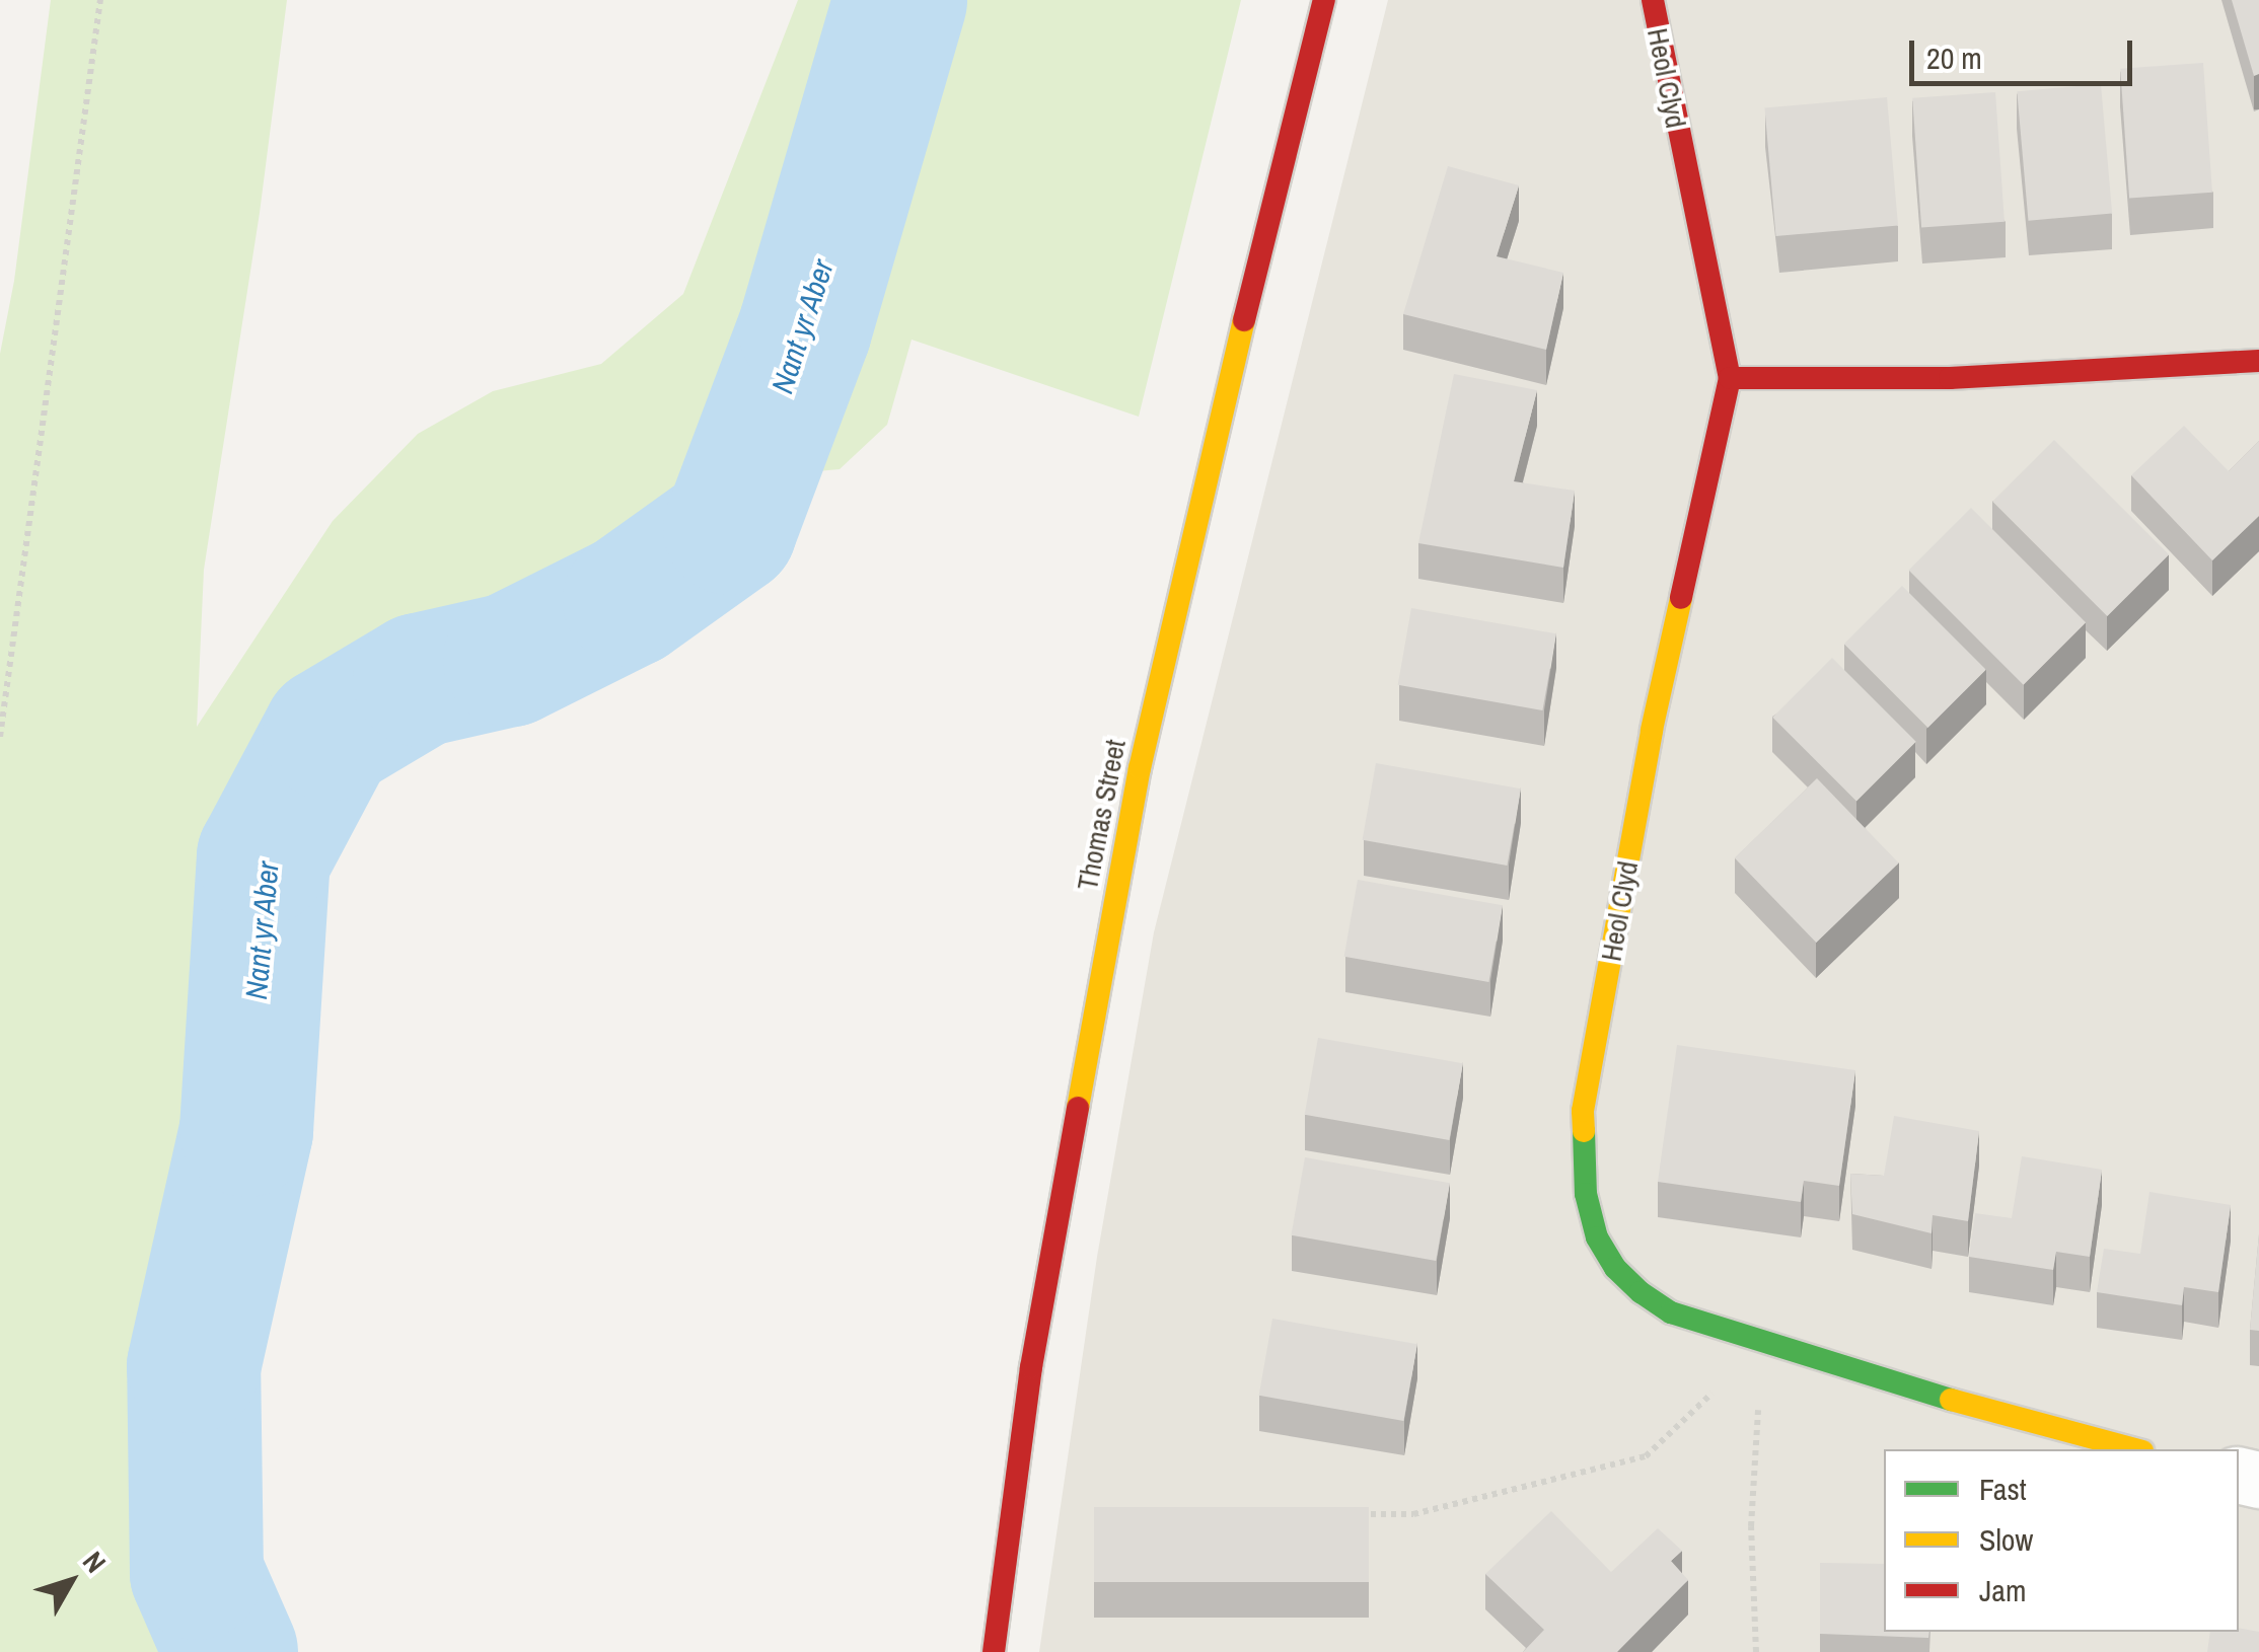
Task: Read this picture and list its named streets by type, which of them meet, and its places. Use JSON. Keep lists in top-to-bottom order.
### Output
{
  "streets": {
    "street": ["Heol Clyd", "Thomas Street"]
  },
  "water": ["Nant yr Aber"],
  "legend": ["Fast", "Slow", "Jam"],
  "scale_bar": "20 m",
  "north": "top right"
}
